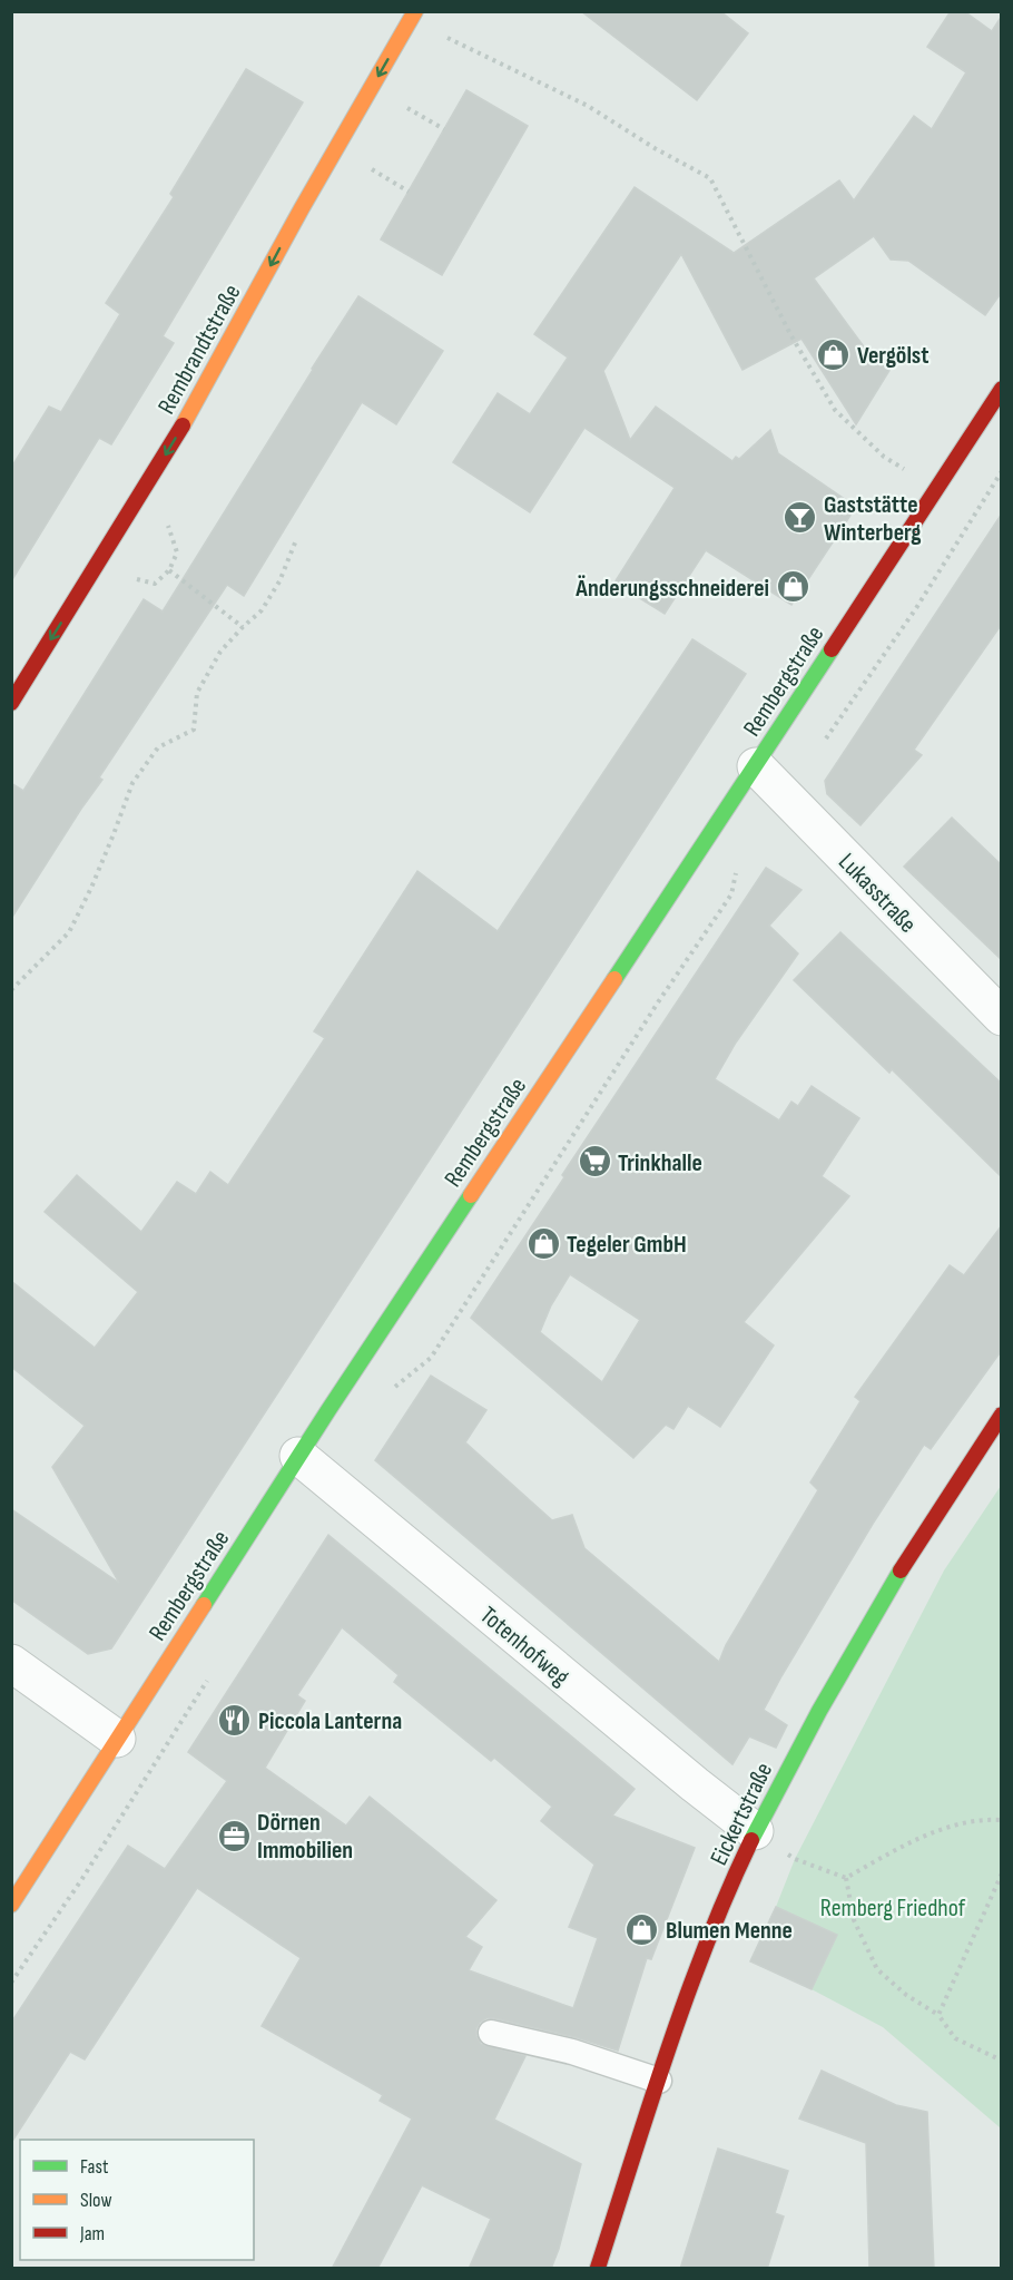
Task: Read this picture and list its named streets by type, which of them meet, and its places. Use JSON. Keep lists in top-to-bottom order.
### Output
{
  "streets": {
    "main road": ["Rembrandtstraße", "Rembergstraße", "Eickertstraße"],
    "street": ["Lukasstraße", "Totenhofweg"]
  },
  "crossings": [
    ["Rembergstraße", "Lukasstraße"],
    ["Rembergstraße", "Totenhofweg"],
    ["Totenhofweg", "Eickertstraße"]
  ],
  "one_way": ["Rembrandtstraße"],
  "parks": ["Remberg Friedhof"],
  "places": {
    "shop": [
      "Vergölst",
      "Änderungsschneiderei",
      "Tegeler GmbH",
      "Blumen Menne"
    ],
    "bar": ["Gaststätte Winterberg"],
    "supermarket": ["Trinkhalle"],
    "restaurant": ["Piccola Lanterna"],
    "office": ["Dörnen Immobilien"]
  },
  "legend": ["Fast", "Slow", "Jam"]
}
